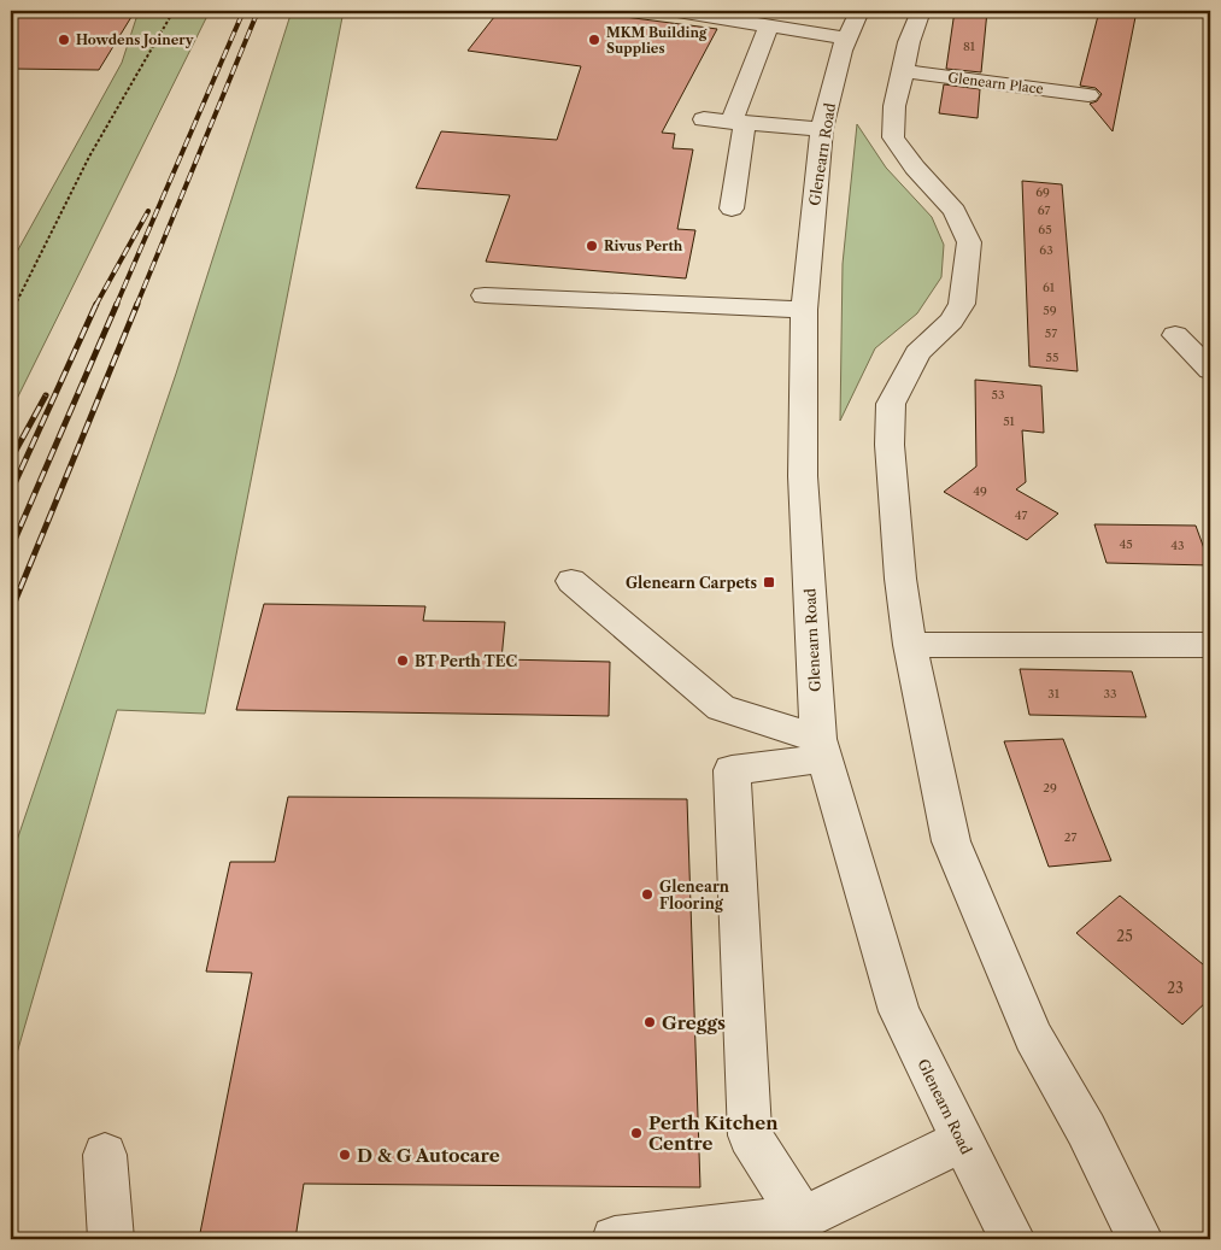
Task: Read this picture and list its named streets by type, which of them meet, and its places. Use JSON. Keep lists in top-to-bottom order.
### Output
{
  "streets": {
    "street": ["Glenearn Place", "Glenearn Road"]
  },
  "places": {
    "other": [
      "Howdens Joinery",
      "MKM Building Supplies",
      "Rivus Perth",
      "BT Perth TEC",
      "Glenearn Flooring",
      "Greggs",
      "Perth Kitchen Centre",
      "D & G Autocare"
    ],
    "transit": ["Glenearn Carpets"]
  },
  "house_numbers": [
    "81",
    "69",
    "67",
    "65",
    "63",
    "61",
    "59",
    "57",
    "55",
    "53",
    "51",
    "49",
    "47",
    "45",
    "43",
    "31",
    "33",
    "29",
    "27",
    "25",
    "23"
  ]
}
